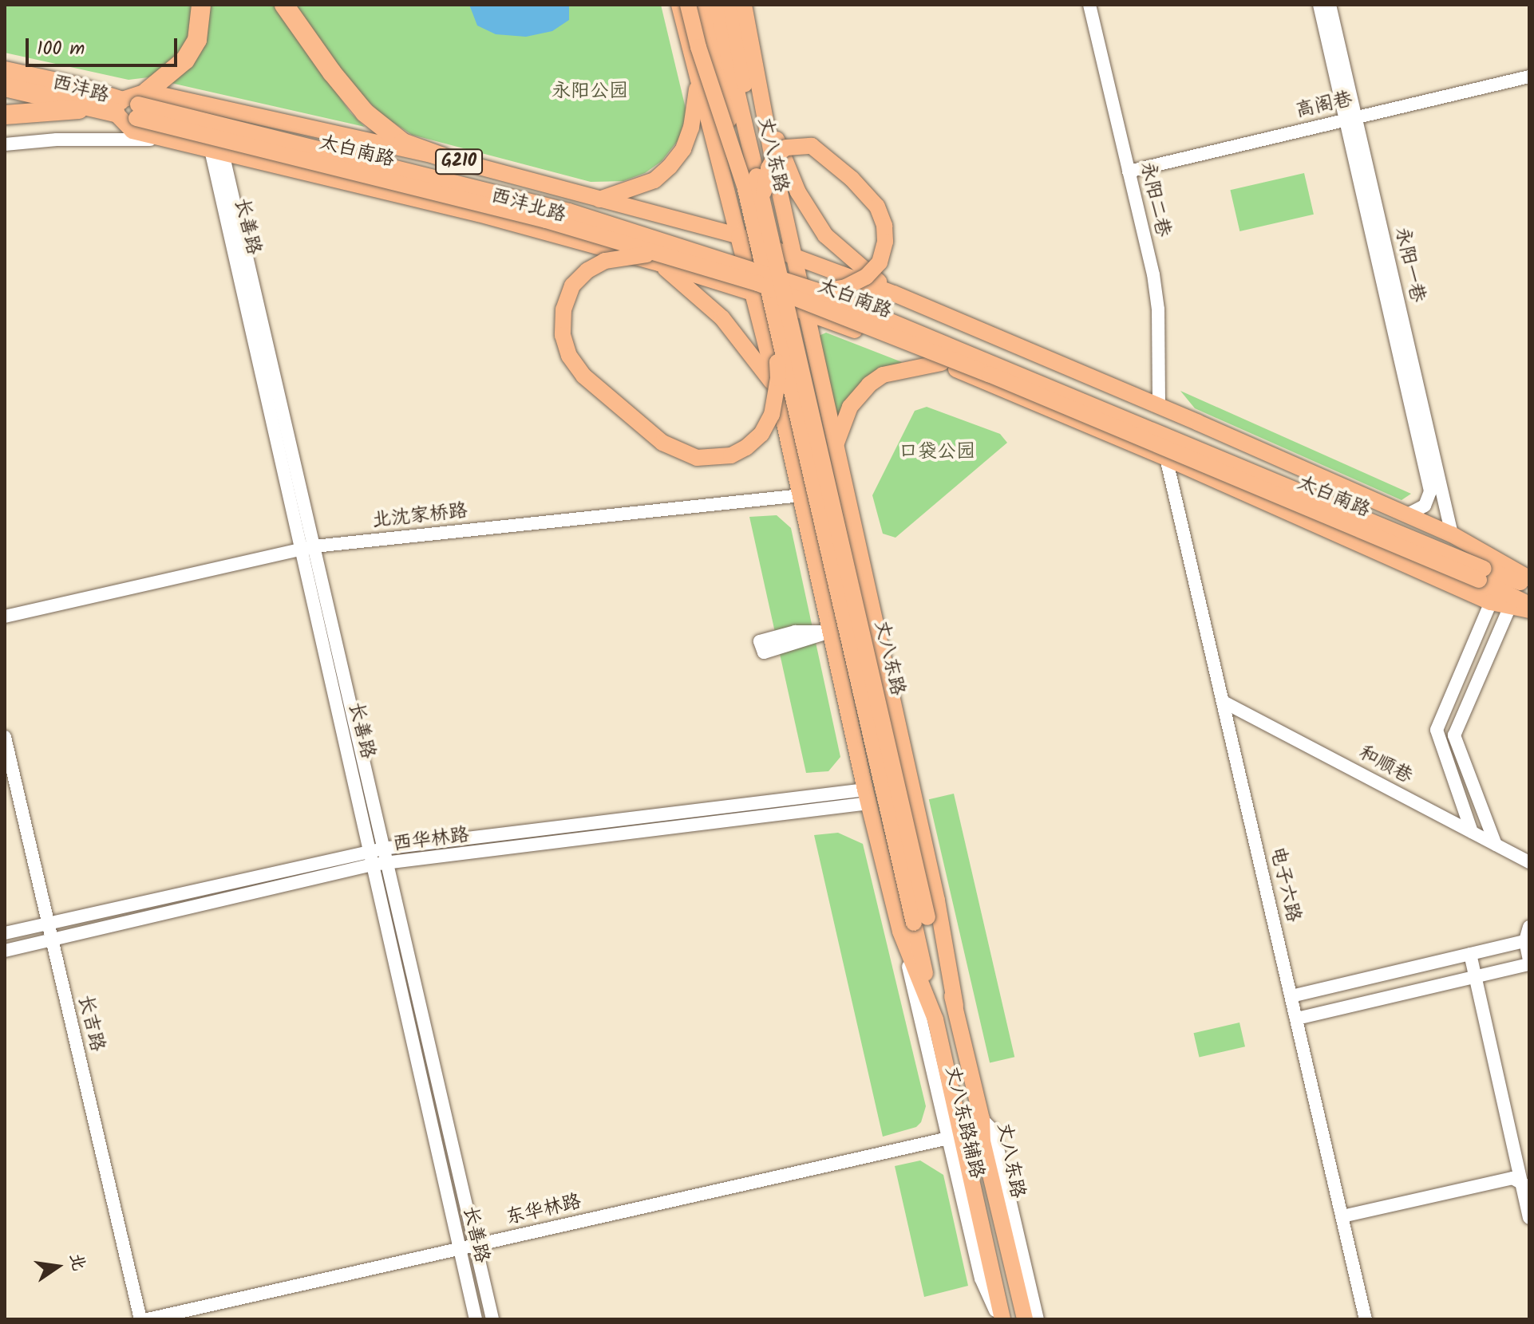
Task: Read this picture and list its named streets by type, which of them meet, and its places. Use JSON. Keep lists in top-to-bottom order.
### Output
{
  "streets": {
    "highway": ["西沣路"],
    "main road": [
      "太白南路",
      "丈八东路",
      "G210",
      "西沣北路"
    ],
    "street": [
      "高阁巷",
      "永阳二巷",
      "长善路",
      "永阳一巷",
      "北沈家桥路",
      "和顺巷",
      "西华林路",
      "电子六路",
      "长吉路",
      "丈八东路辅路",
      "东华林路"
    ]
  },
  "crossings": [
    ["西沣路", "太白南路"],
    ["西沣路", "西沣北路"],
    ["高阁巷", "永阳二巷"],
    ["高阁巷", "永阳一巷"],
    ["太白南路", "永阳二巷"],
    ["太白南路", "西沣北路"],
    ["太白南路", "永阳一巷"],
    ["太白南路", "电子六路"],
    ["丈八东路", "西沣北路"],
    ["丈八东路", "北沈家桥路"],
    ["丈八东路", "西华林路"],
    ["丈八东路", "丈八东路辅路"],
    ["西沣北路", "长善路"],
    ["长善路", "北沈家桥路"],
    ["长善路", "西华林路"],
    ["长善路", "东华林路"],
    ["和顺巷", "电子六路"],
    ["西华林路", "长吉路"],
    ["丈八东路辅路", "东华林路"]
  ],
  "parks": ["永阳公园", "口袋公园"],
  "scale_bar": "100 m",
  "north": "right"
}
